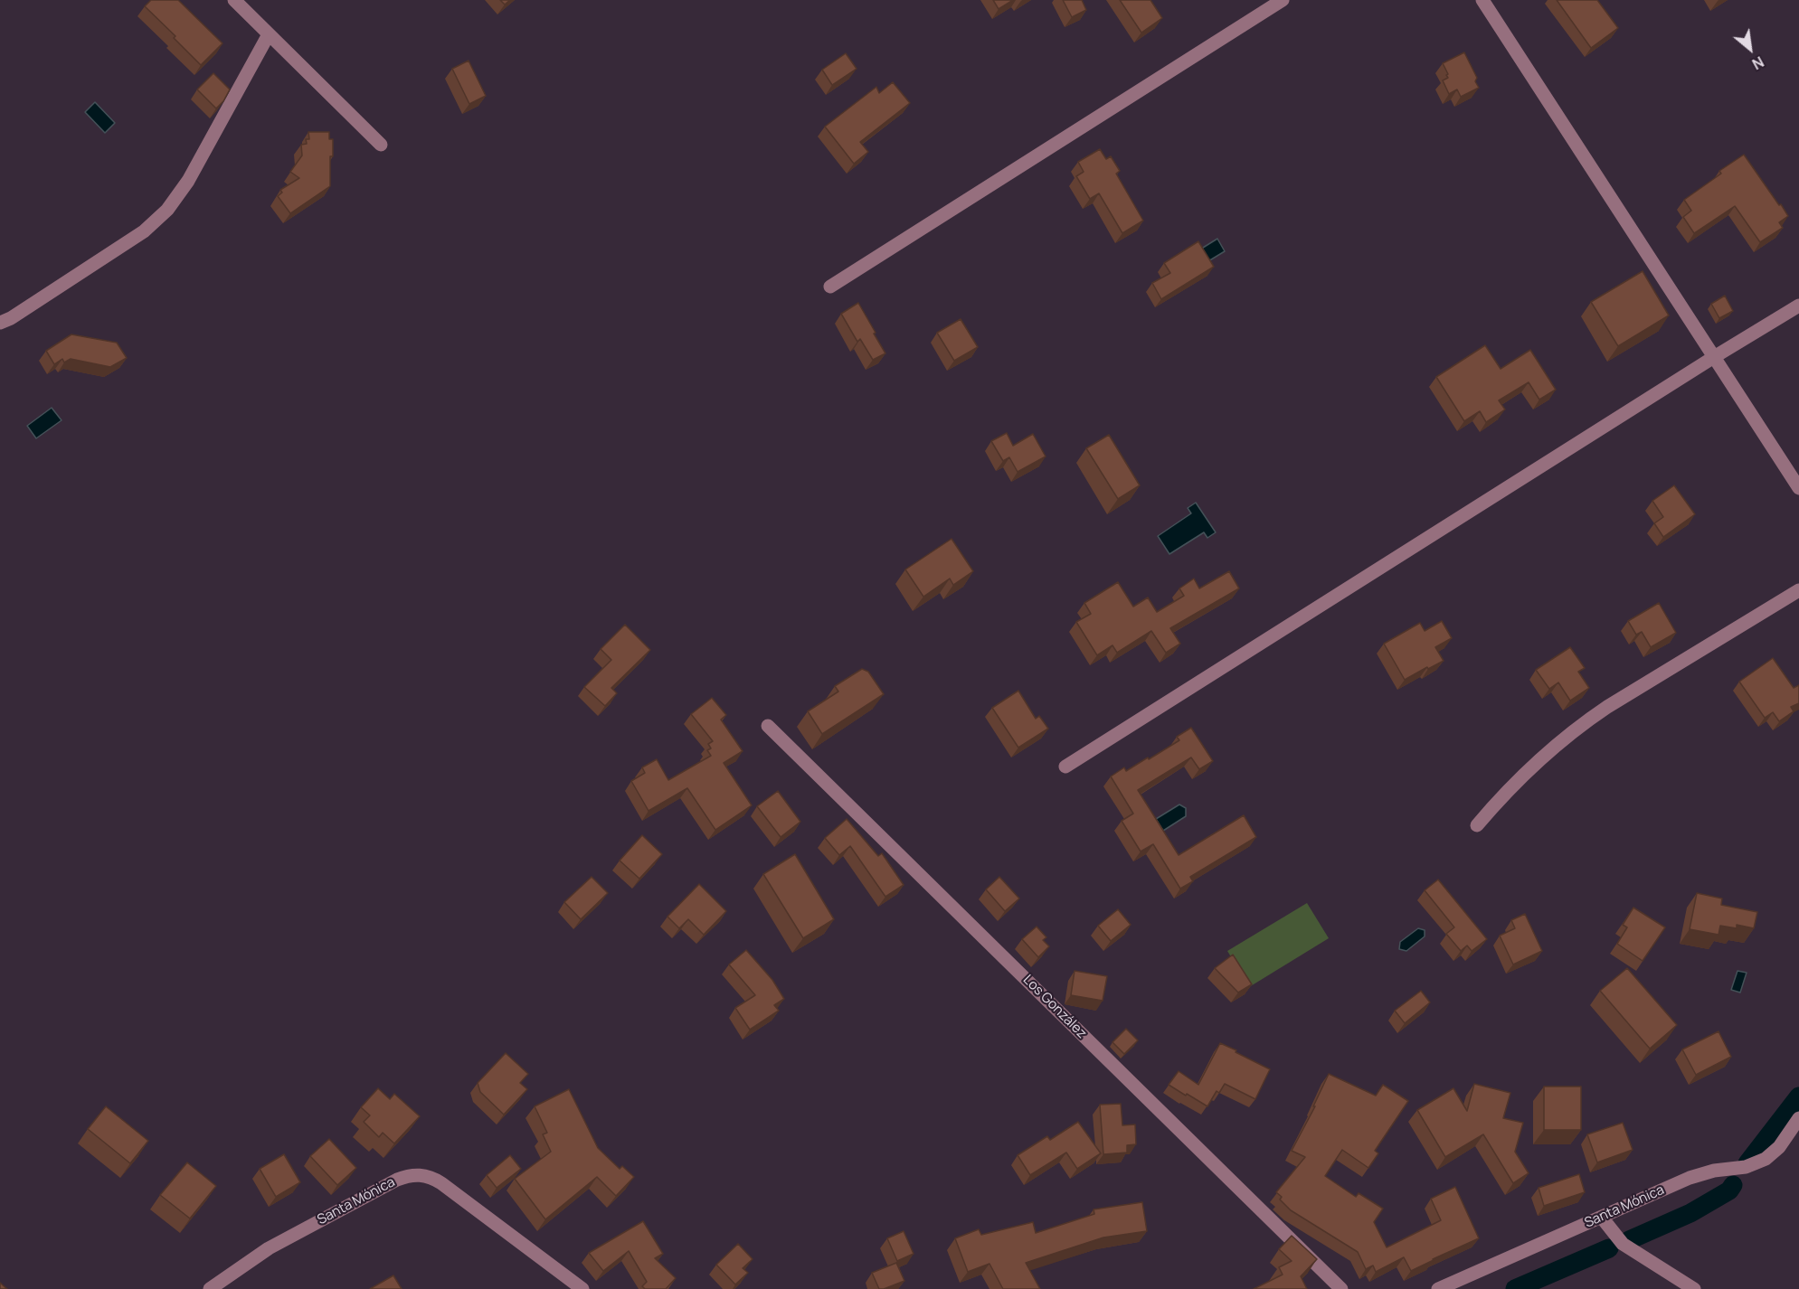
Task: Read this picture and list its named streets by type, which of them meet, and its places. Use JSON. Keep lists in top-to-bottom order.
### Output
{
  "streets": {
    "street": ["Los González", "Santa Mónica"]
  },
  "north": "bottom right"
}
